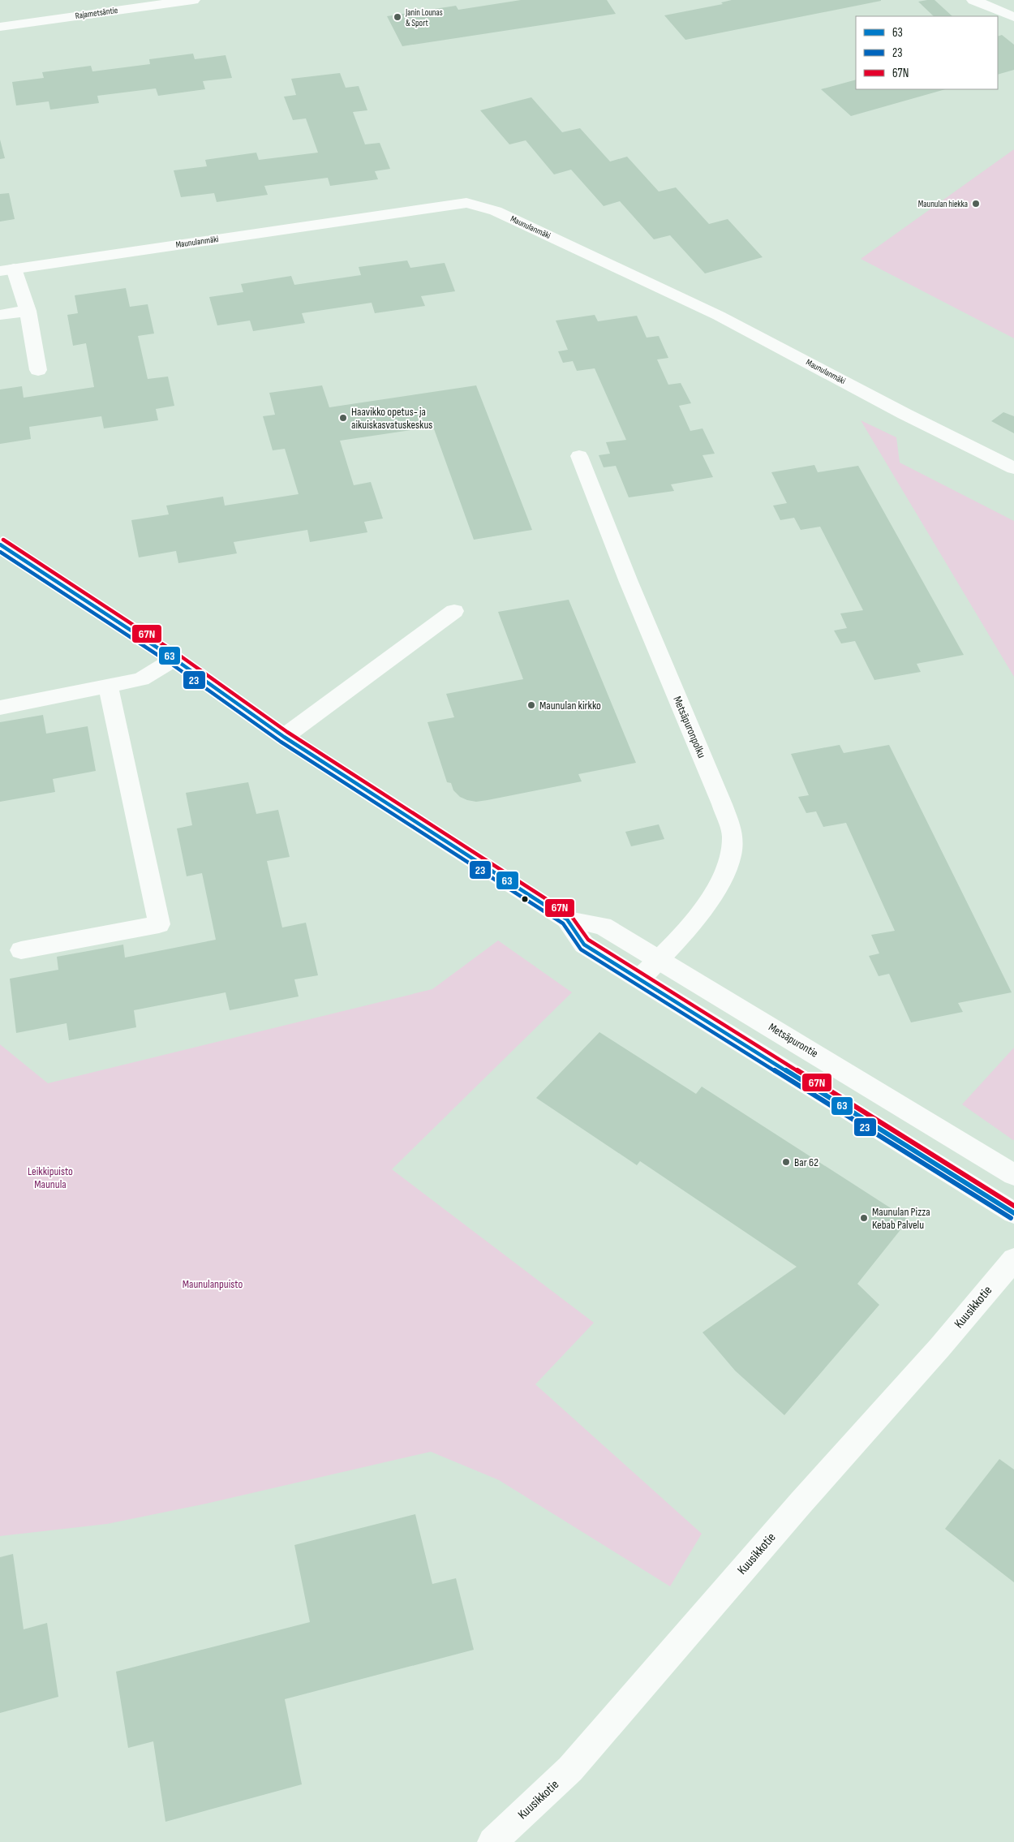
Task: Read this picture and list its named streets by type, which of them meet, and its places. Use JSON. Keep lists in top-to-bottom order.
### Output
{
  "streets": {
    "street": [
      "Rajametsäntie",
      "Maunulanmäki",
      "Metsäpuronpolku",
      "Metsäpurontie",
      "Kuusikkotie"
    ]
  },
  "crossings": [
    ["Metsäpuronpolku", "Metsäpurontie"]
  ],
  "parks": ["Leikkipuisto Maunula", "Maunulanpuisto"],
  "places": [
    "Janin Lounas & Sport",
    "Maunulan hiekka",
    "Haavikko opetus- ja aikuiskasvatuskeskus",
    "Maunulan kirkko",
    "Bar 62",
    "Maunulan Pizza Kebab Palvelu"
  ],
  "lines": ["transit line 67N", "transit line 63", "transit line 23"],
  "legend": ["63", "23", "67N"]
}
